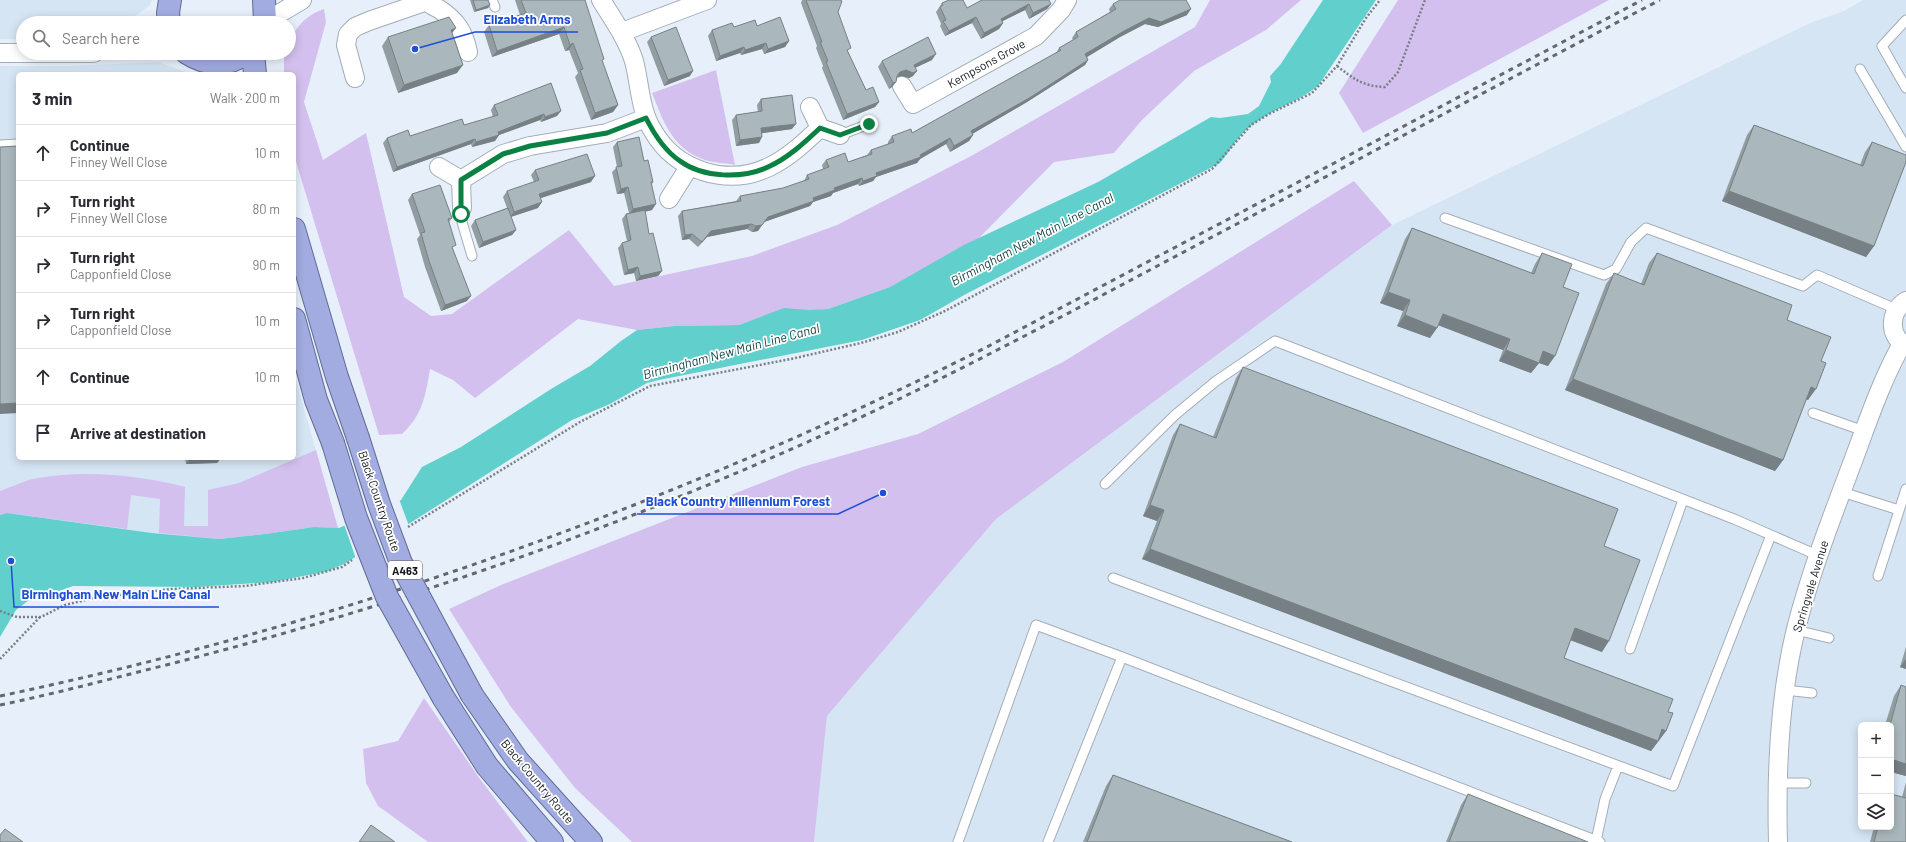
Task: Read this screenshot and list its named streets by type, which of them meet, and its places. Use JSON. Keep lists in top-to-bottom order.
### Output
{
  "streets": {
    "highway": ["Black Country Route", "A463"],
    "street": ["Kempsons Grove", "Springvale Avenue"]
  },
  "water": ["Birmingham New Main Line Canal"],
  "places": ["Elizabeth Arms", "Black Country Millennium Forest", "Birmingham New Main Line Canal"],
  "page": {
    "search": "Search here",
    "heading": ["3 min", "Walk · 200 m"],
    "list": [
      ["Continue", "Finney Well Close", "10 m"],
      ["Turn right", "Finney Well Close", "80 m"],
      ["Turn right", "Capponfield Close", "90 m"],
      ["Turn right", "Capponfield Close", "10 m"],
      ["Continue", "10 m"],
      "Arrive at destination"
    ],
    "map_buttons": ["+", "−"]
  }
}
